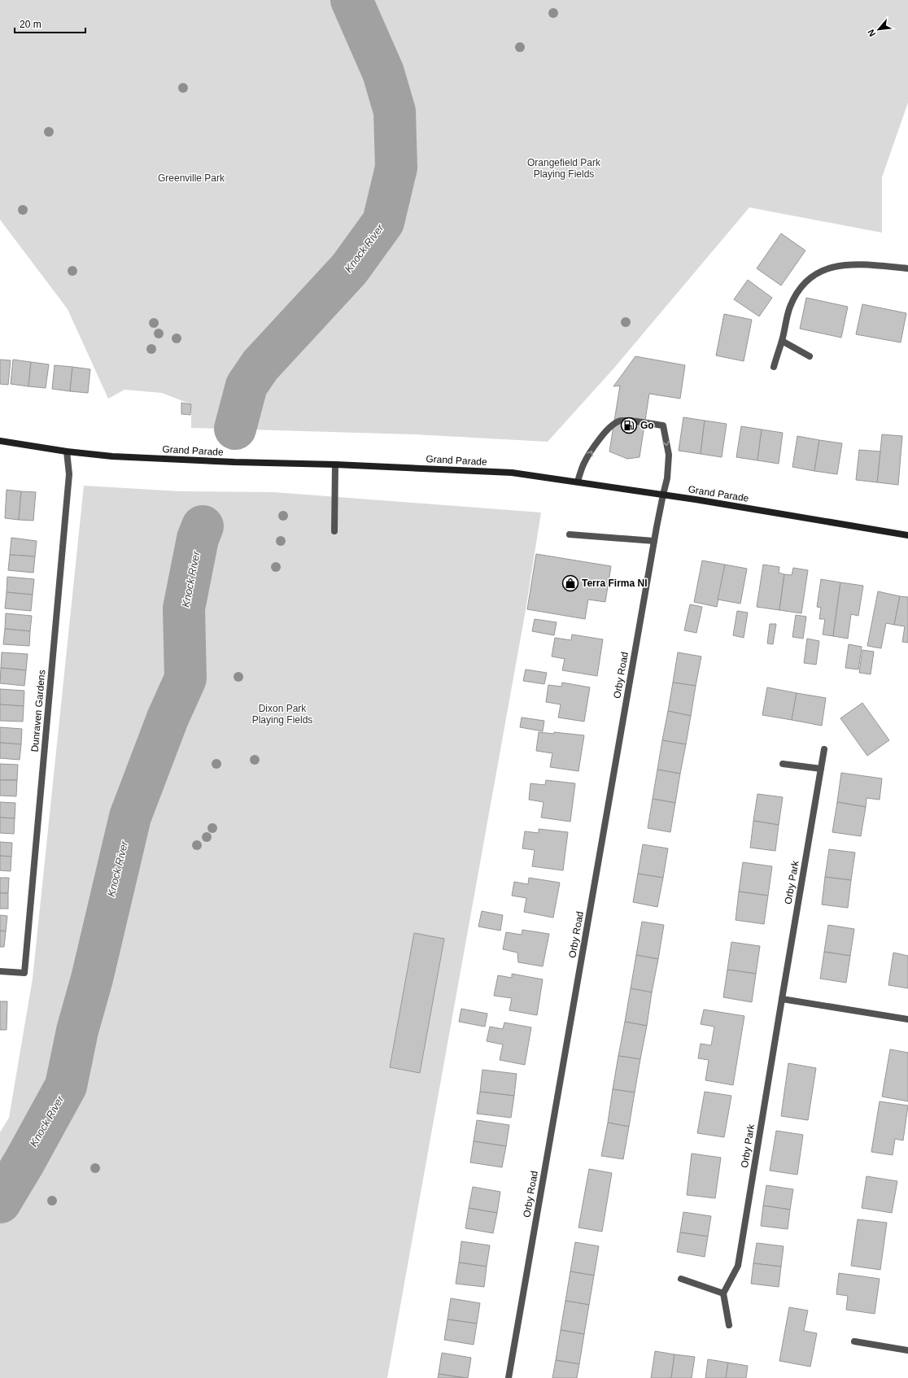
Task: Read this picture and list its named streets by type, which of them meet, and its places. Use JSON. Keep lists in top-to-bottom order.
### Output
{
  "streets": {
    "street": [
      "Grand Parade",
      "Orby Road",
      "Dunraven Gardens",
      "Orby Park"
    ]
  },
  "crossings": [
    ["Grand Parade", "Orby Road"],
    ["Grand Parade", "Dunraven Gardens"]
  ],
  "water": ["Knock River"],
  "parks": ["Orangefield Park Playing Fields", "Greenville Park", "Dixon Park Playing Fields"],
  "places": {
    "fuel station": ["Go"],
    "shop": ["Terra Firma NI"]
  },
  "scale_bar": "20 m",
  "north": "bottom left"
}
